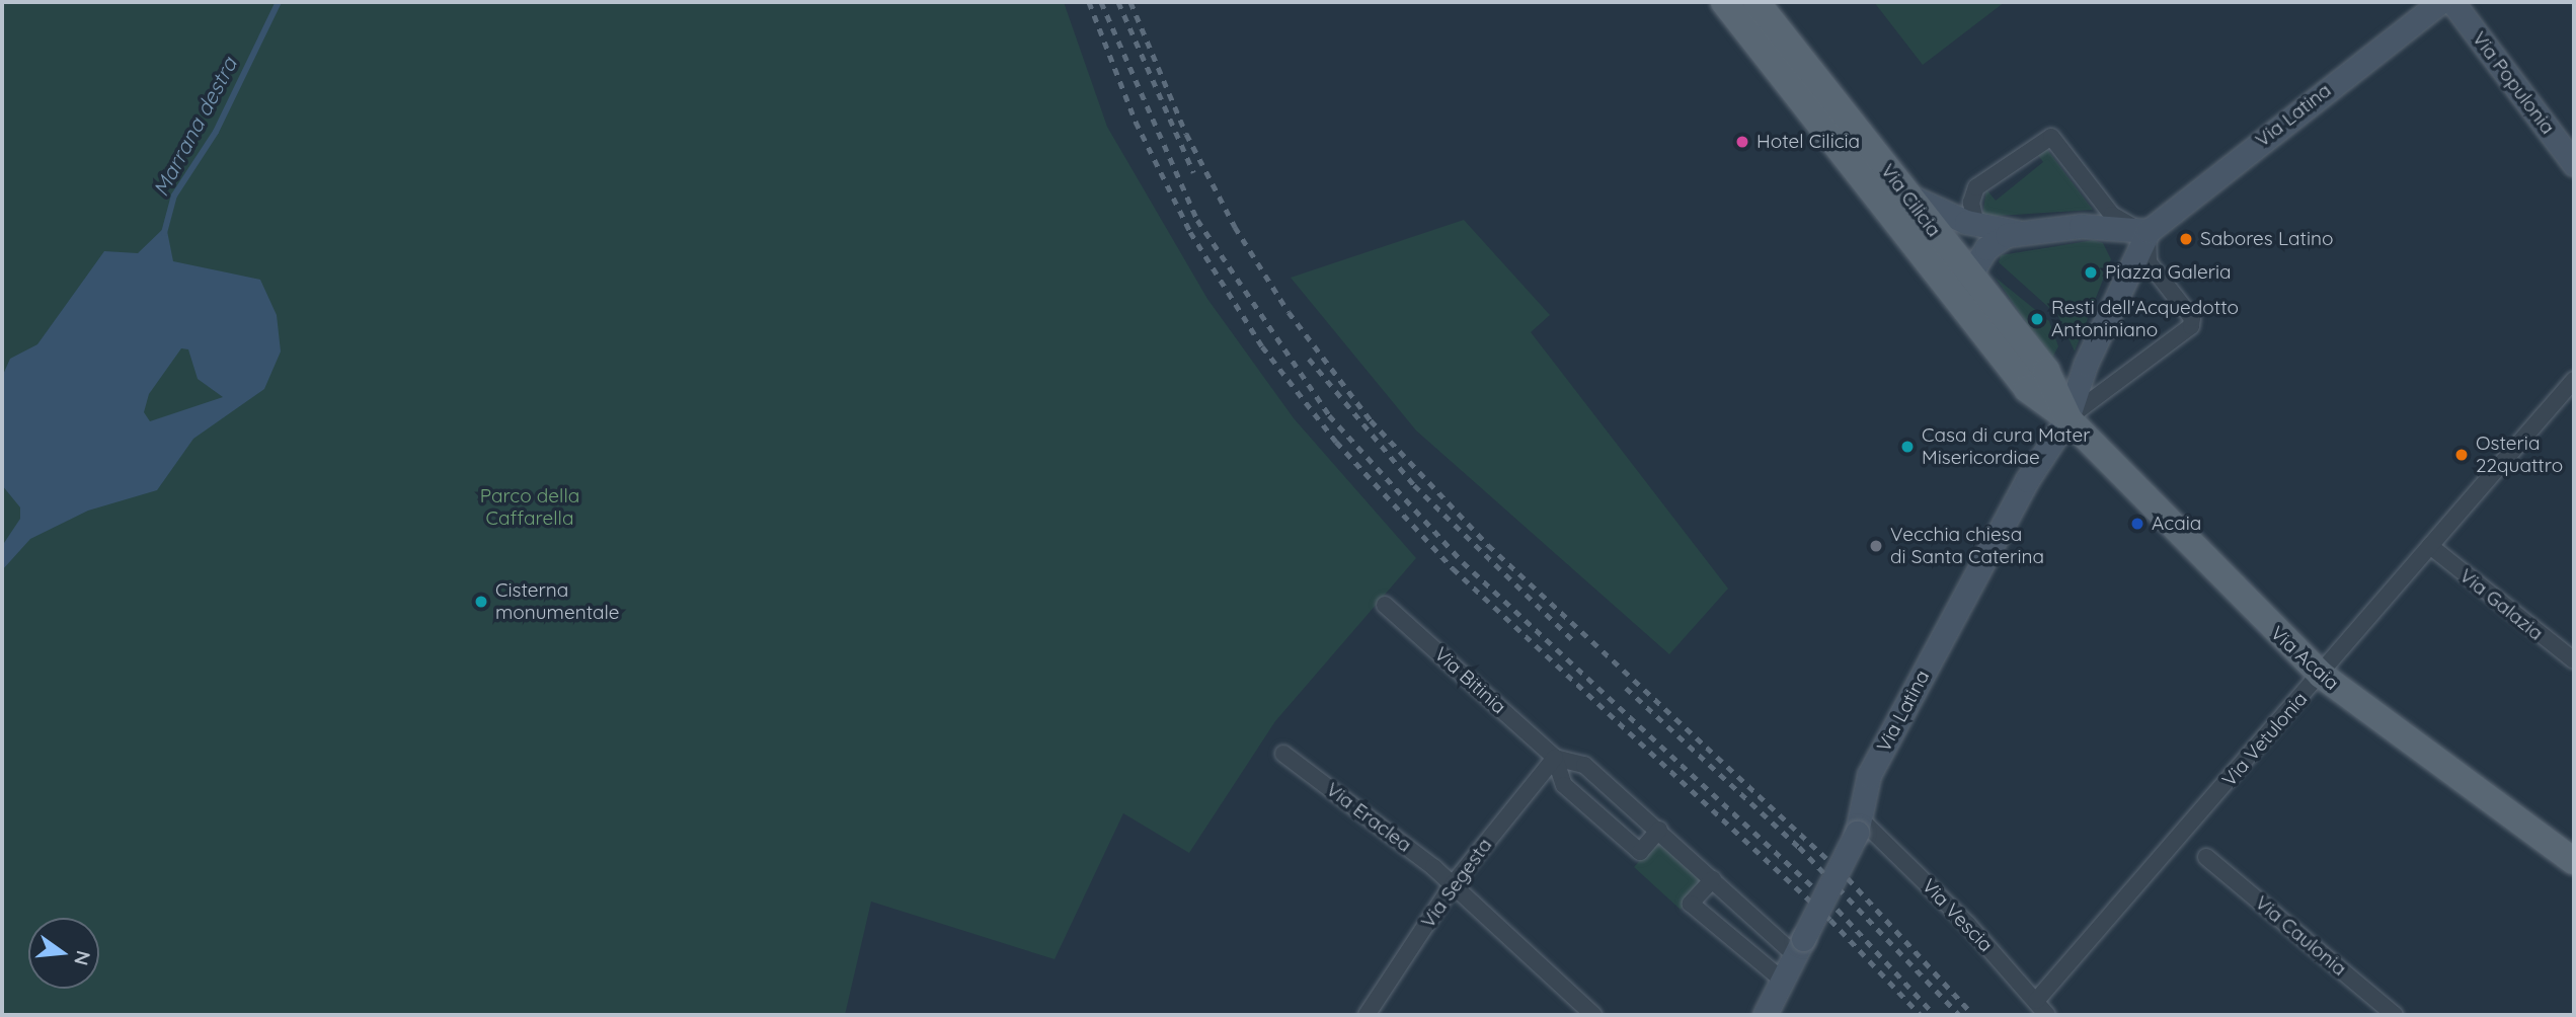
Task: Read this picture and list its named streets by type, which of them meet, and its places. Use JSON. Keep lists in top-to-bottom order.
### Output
{
  "streets": {
    "main road": ["Via Cilicia", "Via Acaia"],
    "street": [
      "Via Populonia",
      "Via Latina",
      "Via Galazia",
      "Via Bitinia",
      "Via Vetulonia",
      "Via Eraclea",
      "Via Segesta",
      "Via Vescia",
      "Via Caulonia"
    ]
  },
  "crossings": [
    ["Via Latina", "Via Cilicia"],
    ["Via Latina", "Via Acaia"],
    ["Via Latina", "Via Bitinia"],
    ["Via Latina", "Via Vescia"],
    ["Via Cilicia", "Via Acaia"],
    ["Via Galazia", "Via Vetulonia"],
    ["Via Acaia", "Via Vetulonia"],
    ["Via Bitinia", "Via Segesta"],
    ["Via Vetulonia", "Via Vescia"],
    ["Via Eraclea", "Via Segesta"]
  ],
  "water": ["Marrana destra"],
  "parks": ["Parco della Caffarella"],
  "places": [
    "Hotel Cilicia",
    "Sabores Latino",
    "Piazza Galeria",
    "Resti dell'Acquedotto Antoniniano",
    "Casa di cura Mater Misericordiae",
    "Osteria 22quattro",
    "Acaia",
    "Vecchia chiesa di Santa Caterina",
    "Cisterna monumentale"
  ],
  "north": "right"
}
